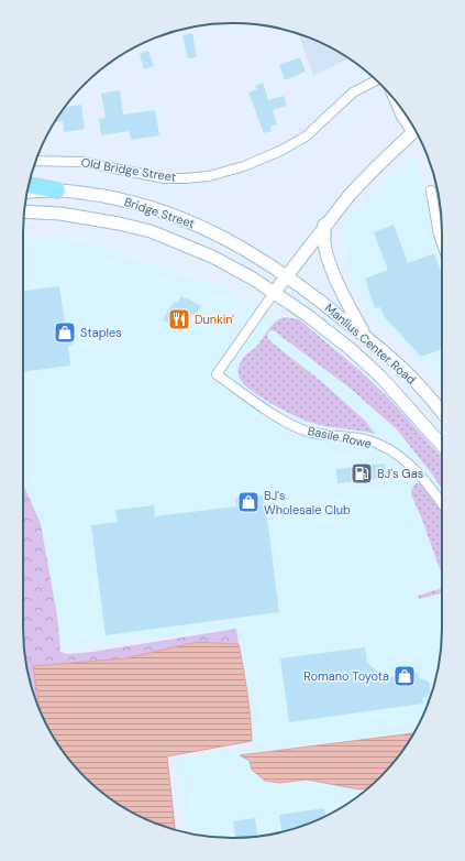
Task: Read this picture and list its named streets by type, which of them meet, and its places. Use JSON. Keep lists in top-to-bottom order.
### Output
{
  "streets": {
    "main road": ["Bridge Street", "Manlius Center Road"],
    "street": ["Old Bridge Street", "Basile Rowe"]
  },
  "crossings": [
    ["Bridge Street", "Manlius Center Road"],
    ["Bridge Street", "Basile Rowe"],
    ["Manlius Center Road", "Basile Rowe"]
  ],
  "places": {
    "restaurant": ["Dunkin'"],
    "shop": ["Staples", "BJ's Wholesale Club", "Romano Toyota"],
    "fuel station": ["BJ's Gas"]
  }
}
